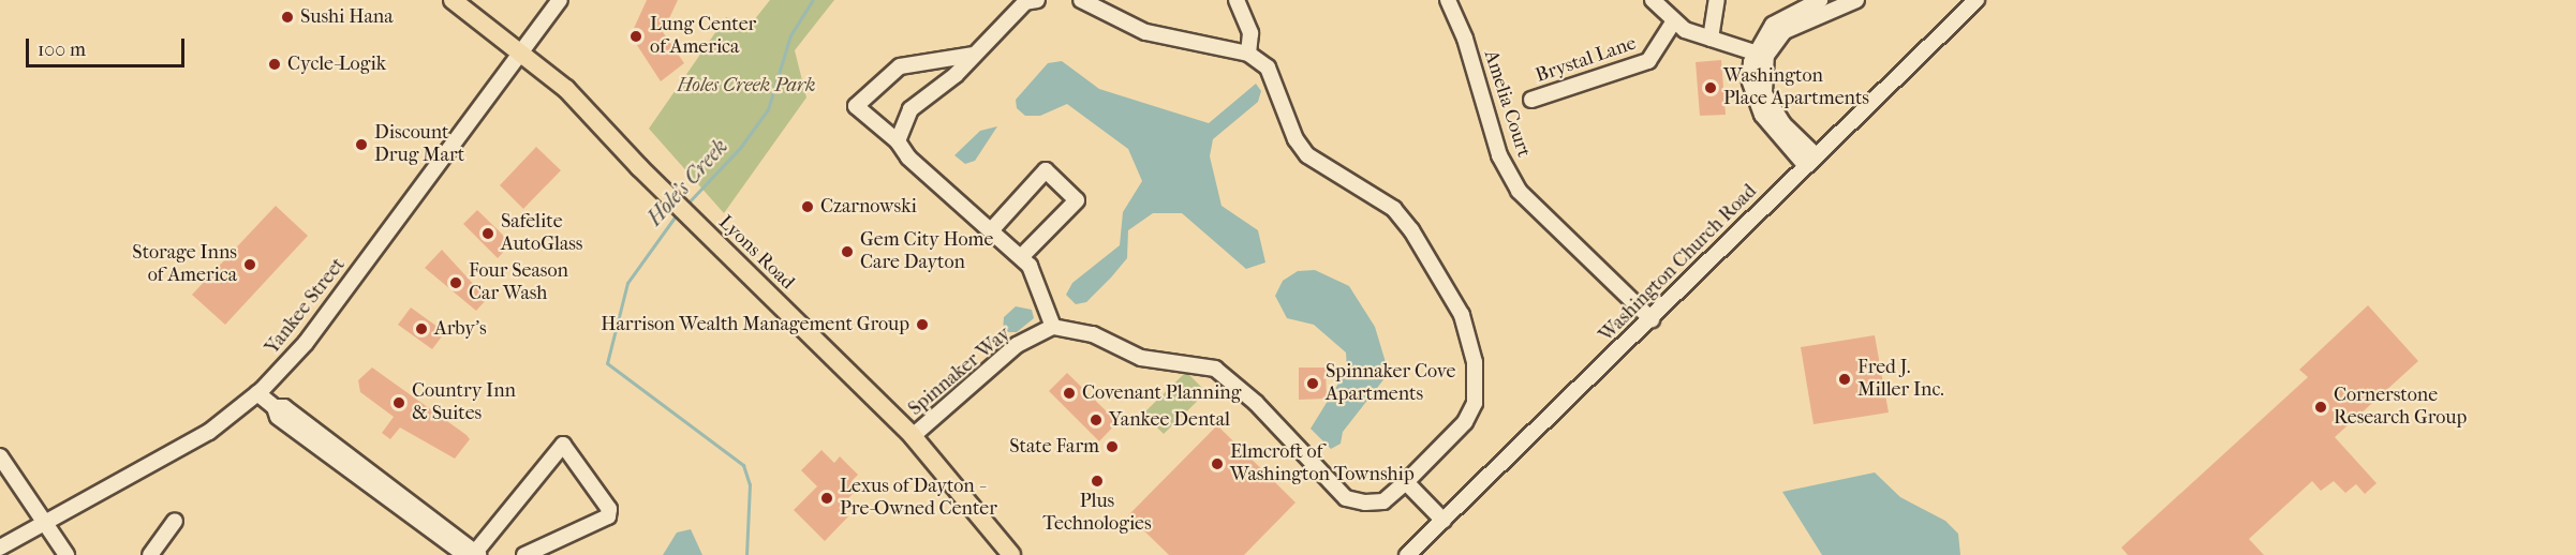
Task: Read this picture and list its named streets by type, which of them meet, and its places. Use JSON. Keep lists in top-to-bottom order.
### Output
{
  "streets": {
    "main road": ["Lyons Road"],
    "street": [
      "Brystal Lane",
      "Amelia Court",
      "Washington Church Road",
      "Yankee Street",
      "Spinnaker Way"
    ]
  },
  "crossings": [
    ["Amelia Court", "Washington Church Road"],
    ["Lyons Road", "Yankee Street"],
    ["Lyons Road", "Spinnaker Way"]
  ],
  "water": ["Hole's Creek"],
  "parks": ["Holes Creek Park"],
  "places": [
    "Sushi Hana",
    "Lung Center of America",
    "Cycle-Logik",
    "Washington Place Apartments",
    "Discount Drug Mart",
    "Czarnowski",
    "Safelite AutoGlass",
    "Gem City Home Care Dayton",
    "Storage Inns of America",
    "Four Season Car Wash",
    "Harrison Wealth Management Group",
    "Arby's",
    "Fred J. Miller Inc.",
    "Spinnaker Cove Apartments",
    "Covenant Planning",
    "Country Inn & Suites",
    "Cornerstone Research Group",
    "Yankee Dental",
    "State Farm",
    "Elmcroft of Washington Township",
    "Plus Technologies",
    "Lexus of Dayton - Pre-Owned Center"
  ],
  "scale_bar": "100 m"
}
